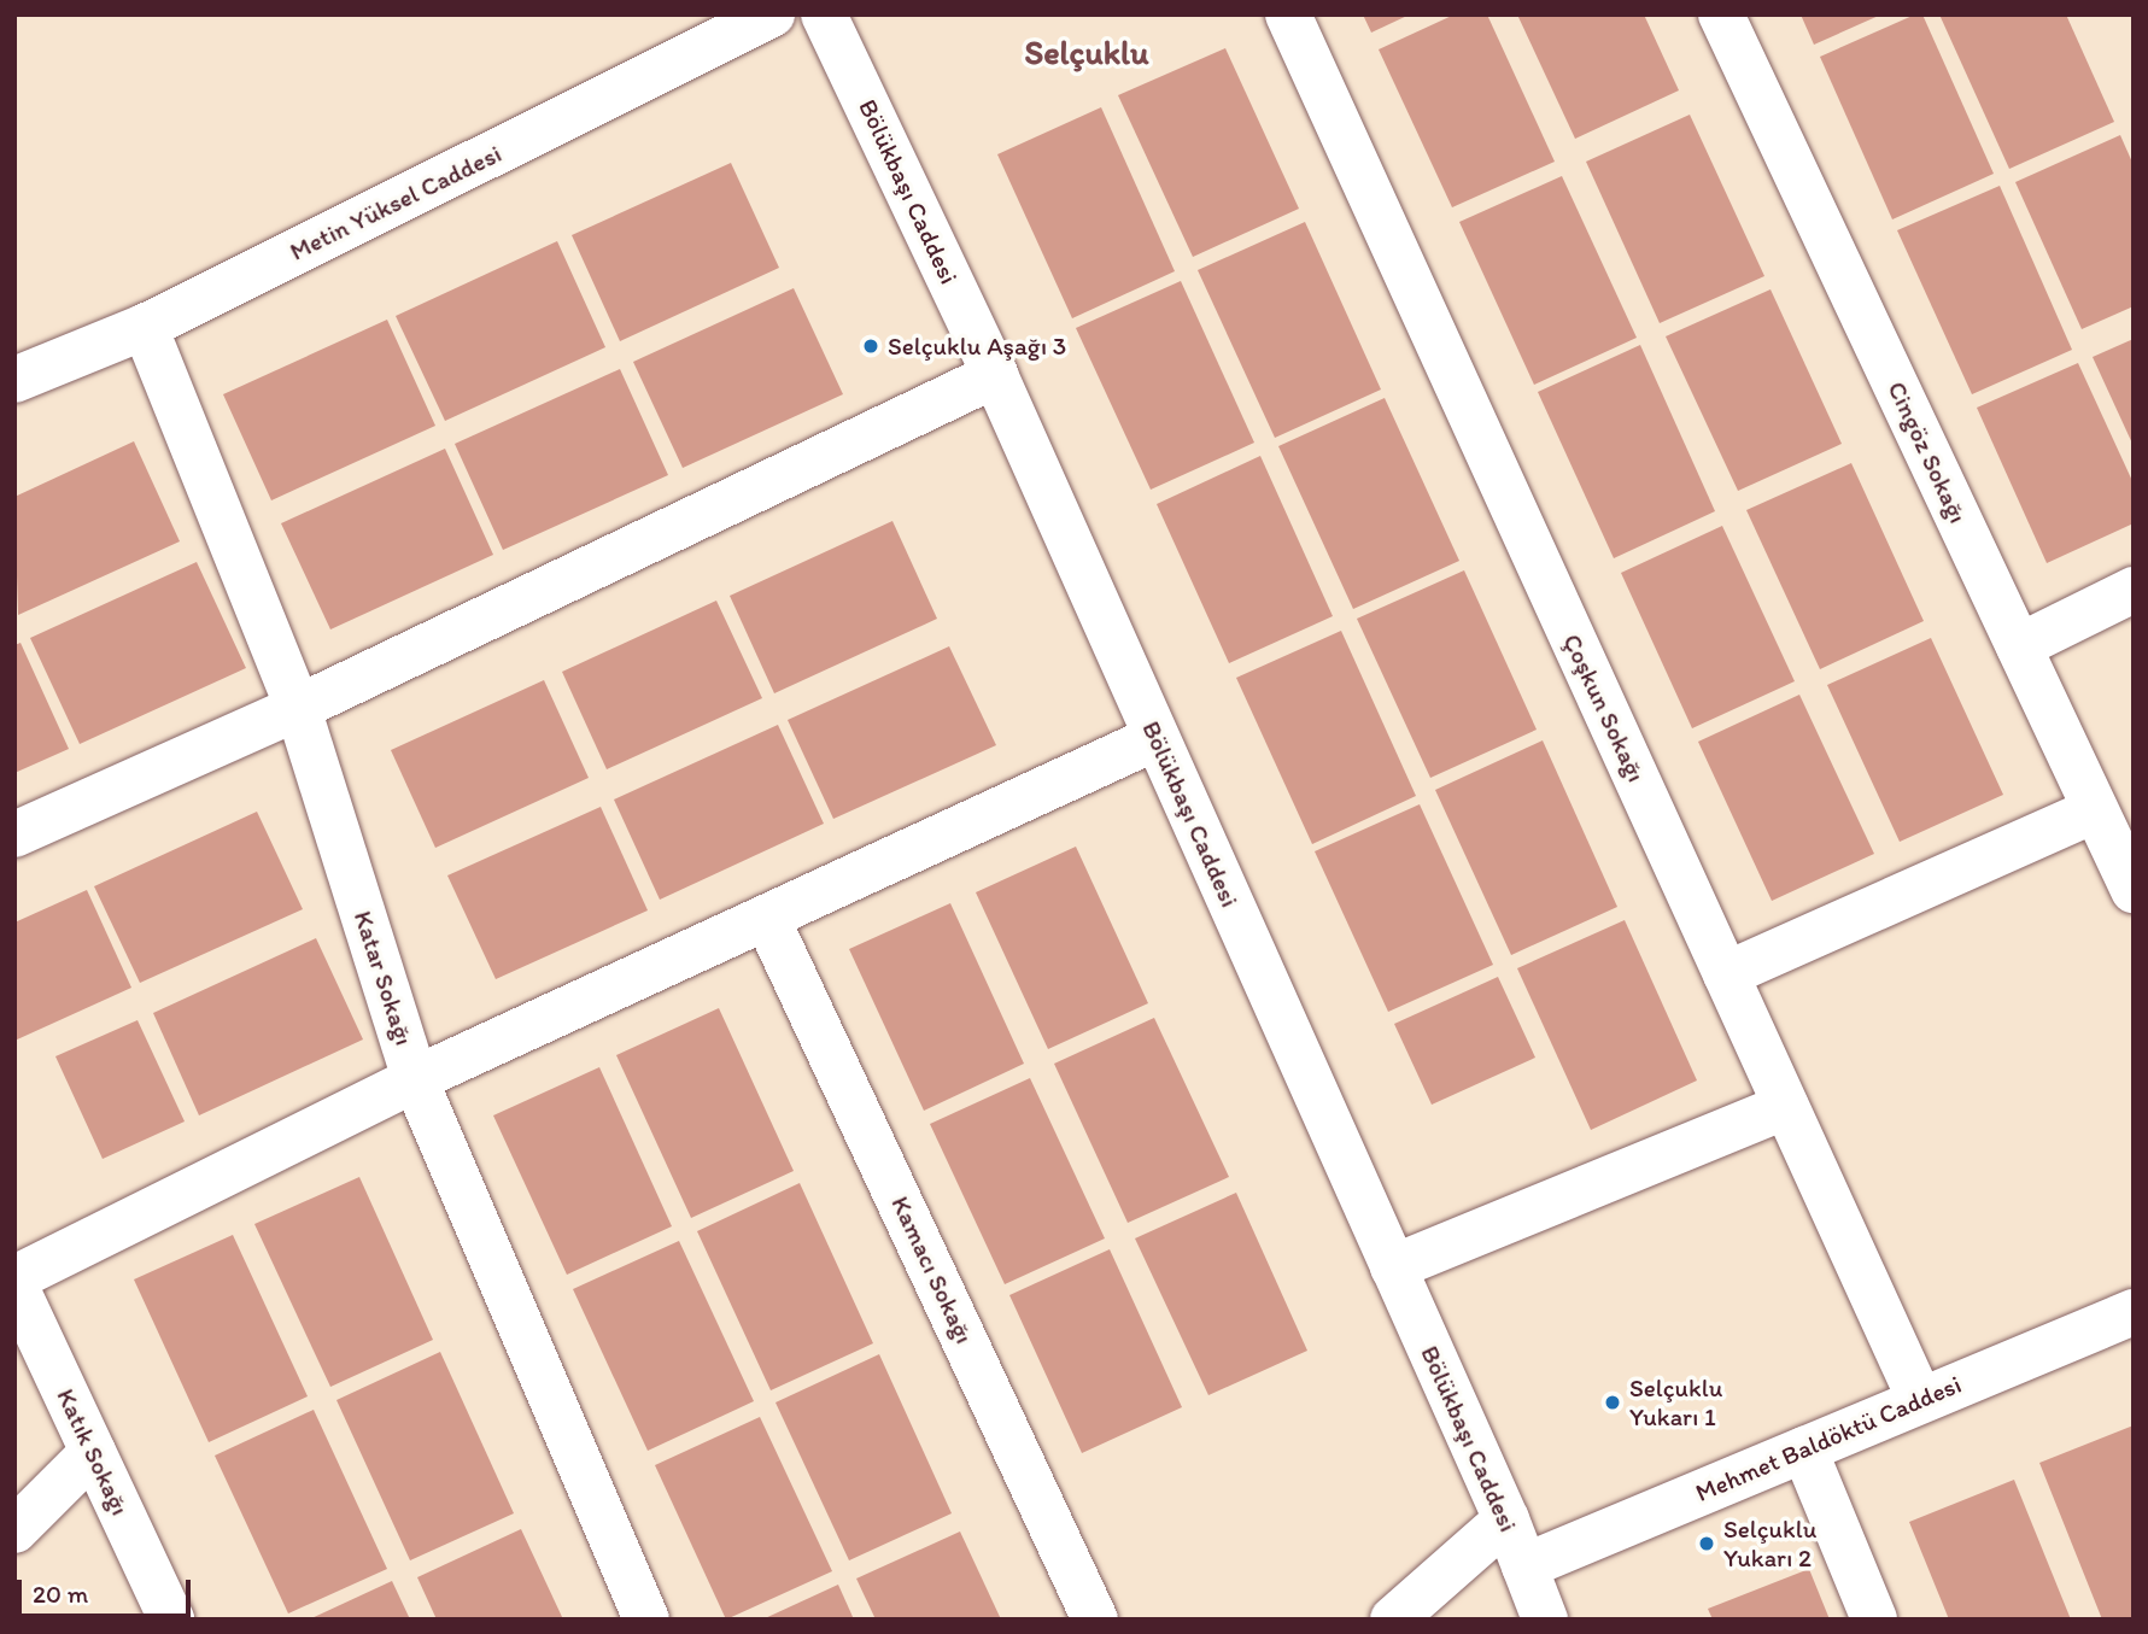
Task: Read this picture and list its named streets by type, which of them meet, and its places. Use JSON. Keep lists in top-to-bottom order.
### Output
{
  "streets": {
    "street": [
      "Bölükbaşı Caddesi",
      "Metin Yüksel Caddesi",
      "Cingöz Sokağı",
      "Çoşkun Sokağı",
      "Katar Sokağı",
      "Kamacı Sokağı",
      "Mehmet Baldöktü Caddesi",
      "Katık Sokağı"
    ]
  },
  "crossings": [
    ["Bölükbaşı Caddesi", "Mehmet Baldöktü Caddesi"],
    ["Metin Yüksel Caddesi", "Katar Sokağı"],
    ["Çoşkun Sokağı", "Mehmet Baldöktü Caddesi"]
  ],
  "districts": ["Selçuklu"],
  "places": ["Selçuklu Aşağı 3", "Selçuklu Yukarı 1", "Selçuklu Yukarı 2"],
  "scale_bar": "20 m"
}
